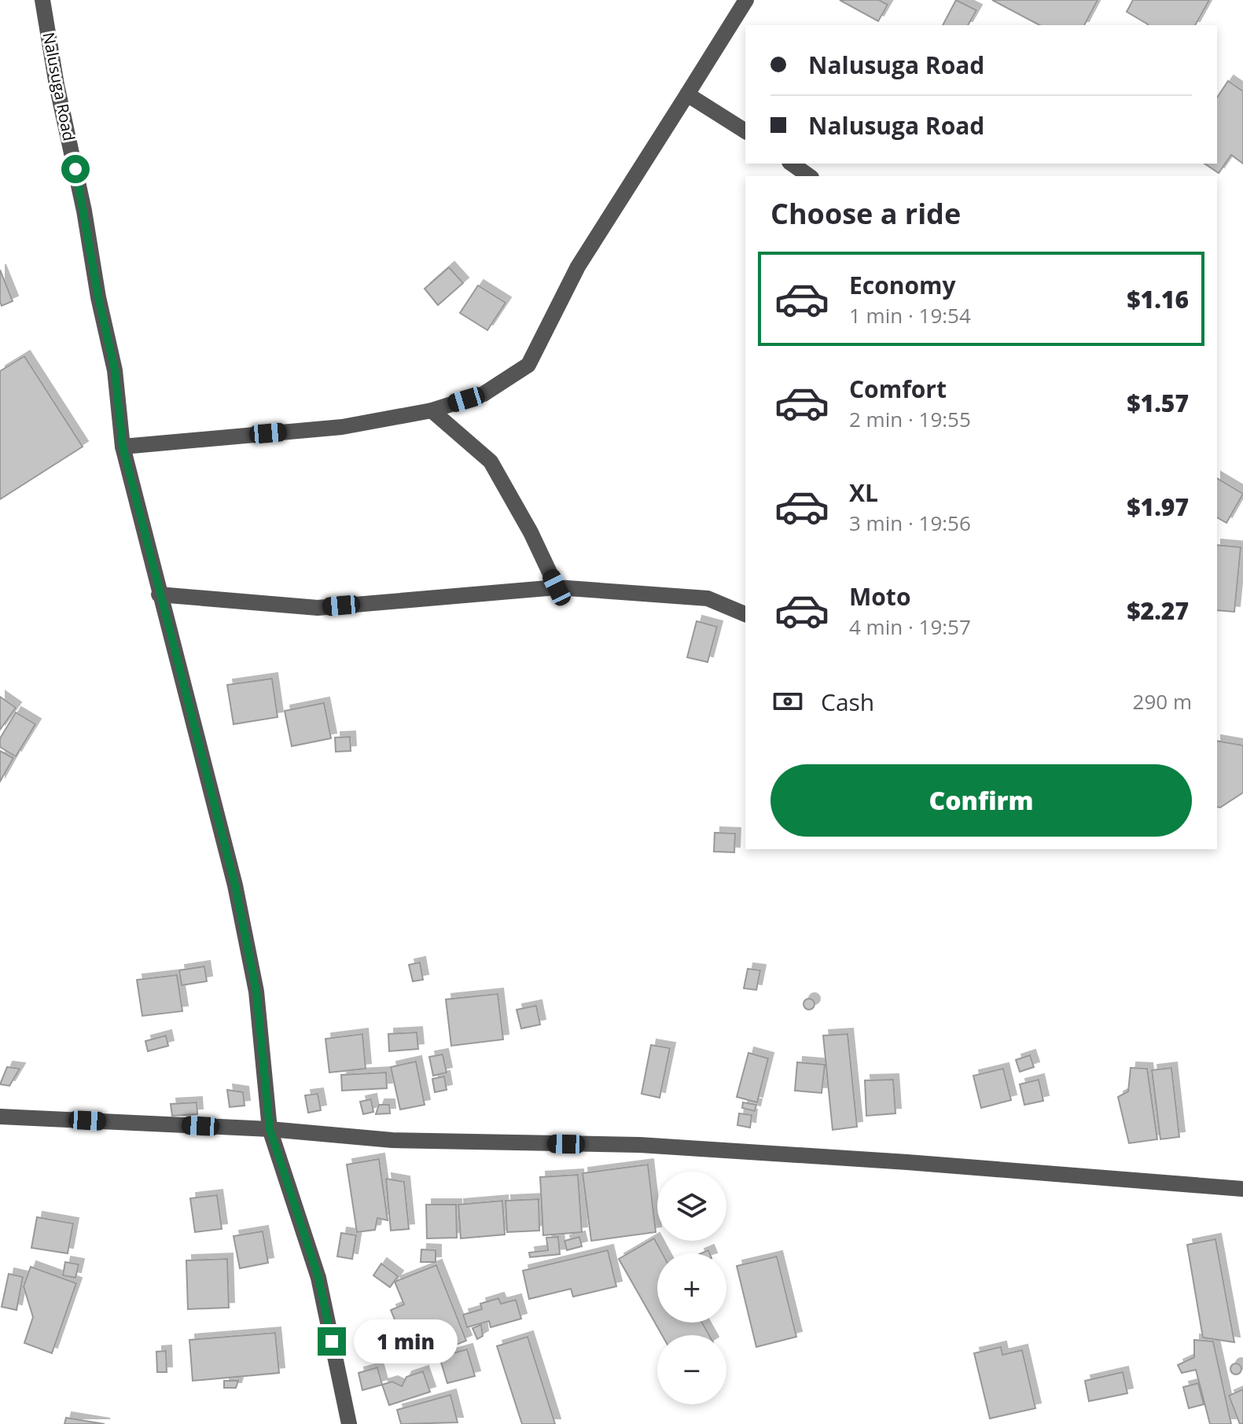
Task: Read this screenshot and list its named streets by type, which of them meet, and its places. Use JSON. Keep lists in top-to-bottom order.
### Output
{
  "streets": {
    "street": ["Nalusuga Road"]
  },
  "page": {
    "banner": ["Nalusuga Road", "Nalusuga Road"],
    "heading": "Choose a ride",
    "list": [
      {
        "name": "Economy",
        "note": "1 min · 19:54",
        "value": "$1.16"
      },
      {
        "name": "Comfort",
        "note": "2 min · 19:55",
        "value": "$1.57"
      },
      {
        "name": "XL",
        "note": "3 min · 19:56",
        "value": "$1.97"
      },
      {
        "name": "Moto",
        "note": "4 min · 19:57",
        "value": "$2.27"
      }
    ],
    "pay": ["Cash", "290 m"],
    "buttons": "Confirm",
    "map_buttons": ["+", "−"],
    "bubble": "1 min"
  }
}
